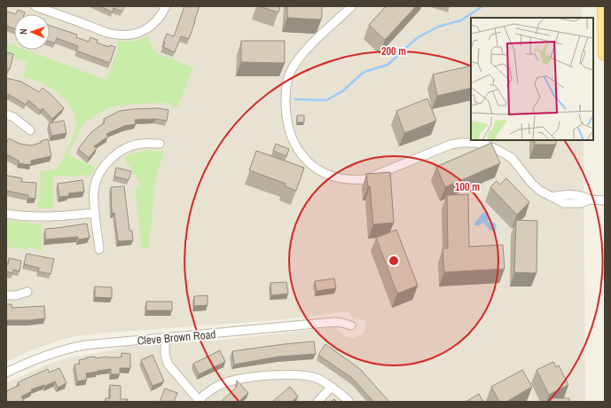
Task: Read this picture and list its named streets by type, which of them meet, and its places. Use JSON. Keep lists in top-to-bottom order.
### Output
{
  "streets": {
    "street": ["Cleve Brown Road"]
  },
  "north": "left",
  "rings": ["200 m", "100 m"]
}
